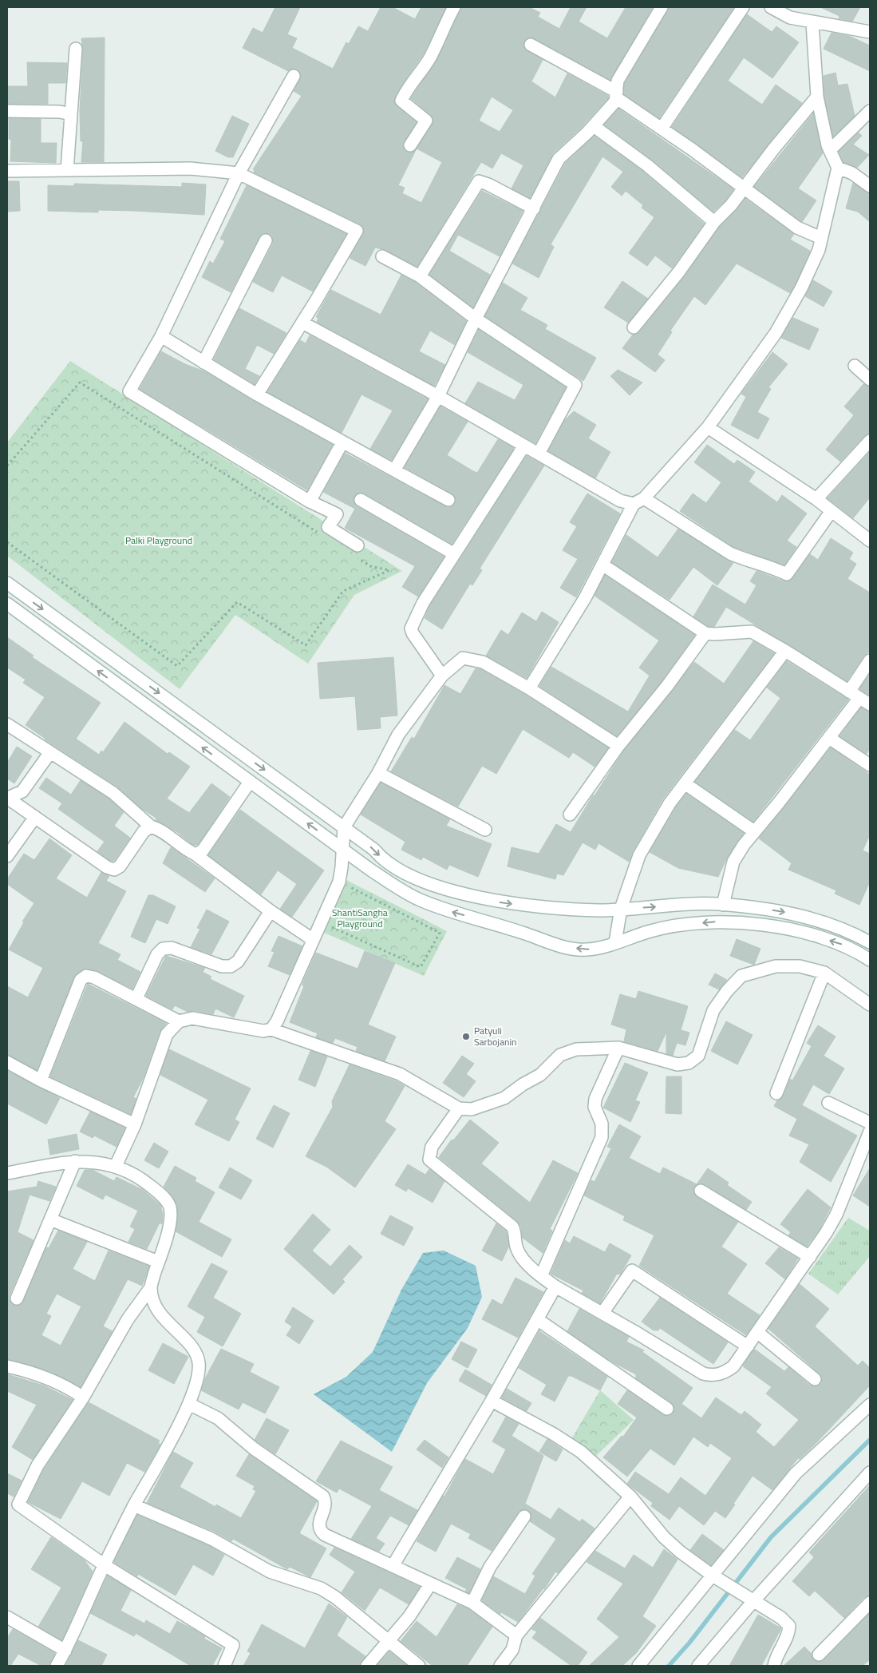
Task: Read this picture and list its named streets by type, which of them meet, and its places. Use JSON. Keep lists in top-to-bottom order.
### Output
{
  "parks": ["Palki Playground", "ShantiSangha Playground"],
  "places": ["Patyuli Sarbojanin"]
}
